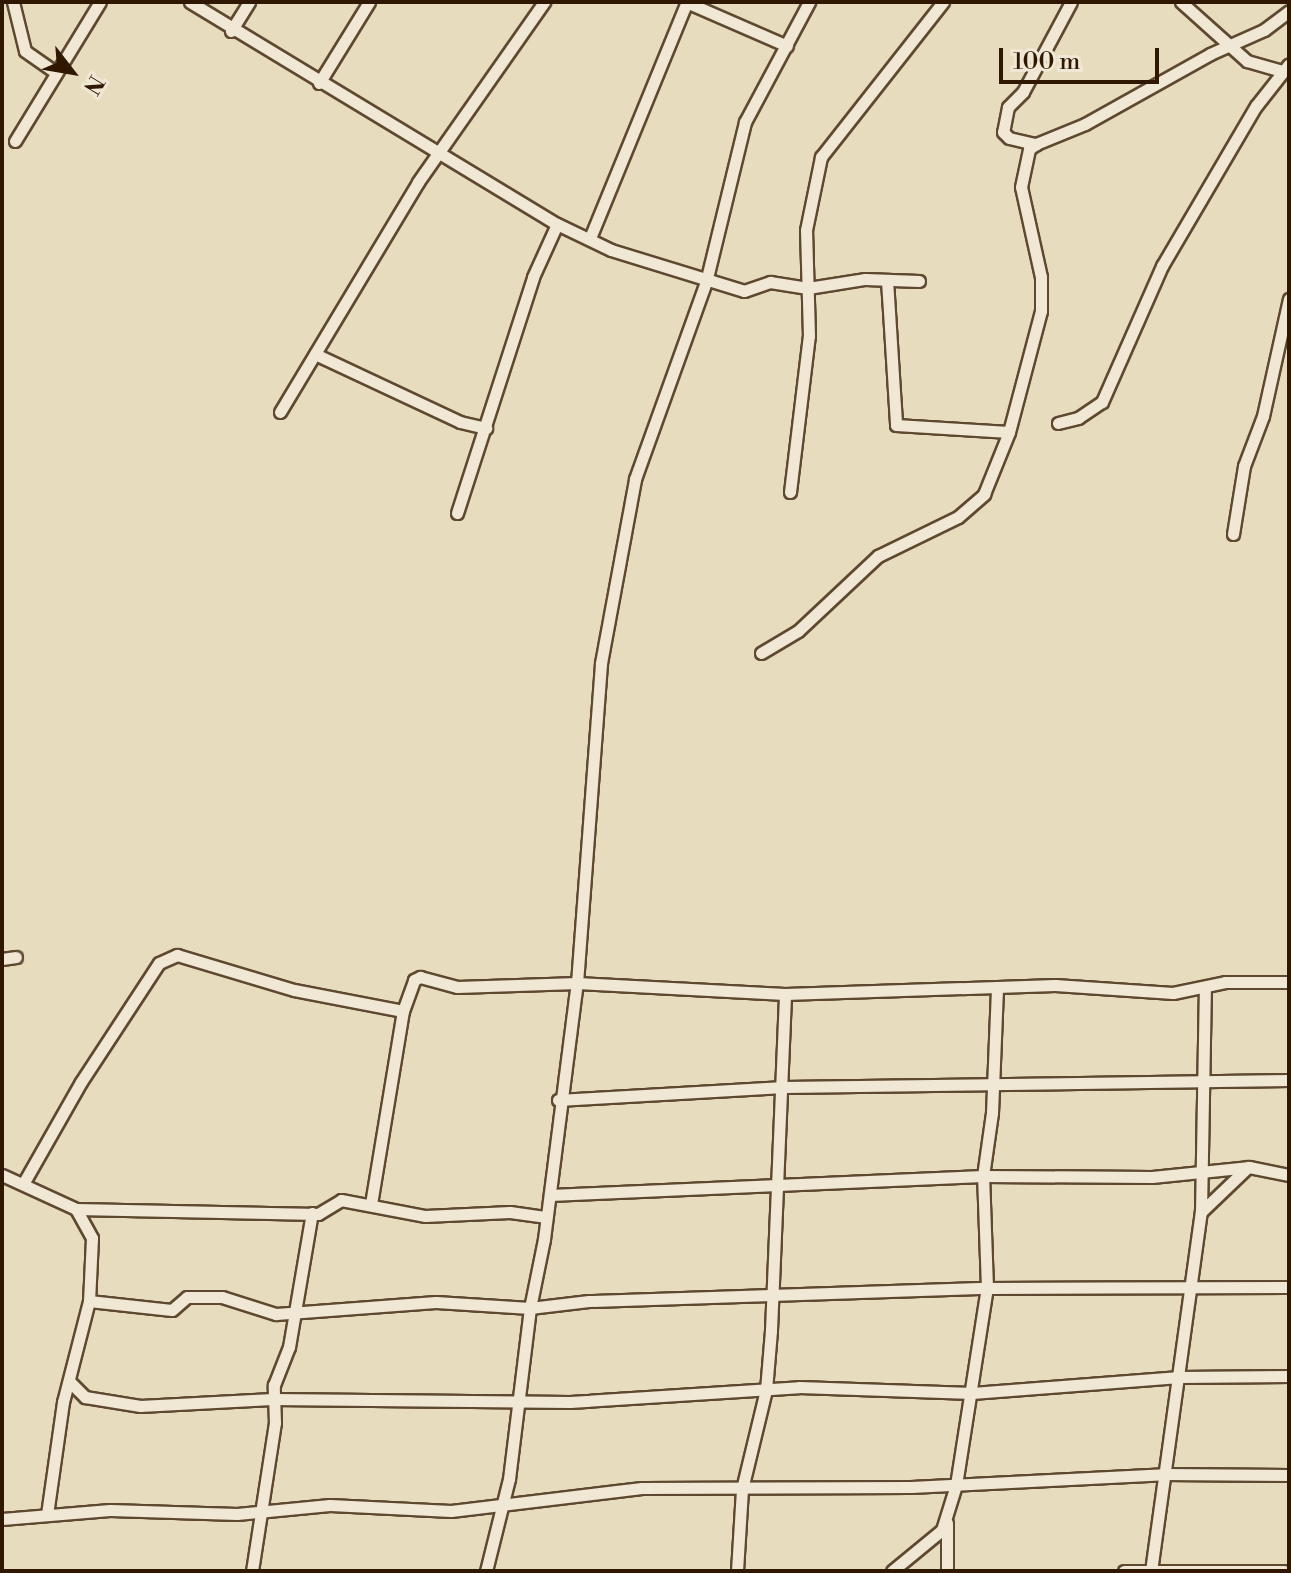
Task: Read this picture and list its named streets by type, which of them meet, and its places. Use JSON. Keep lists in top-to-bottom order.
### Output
{
  "scale_bar": "100 m",
  "north": "bottom right"
}
